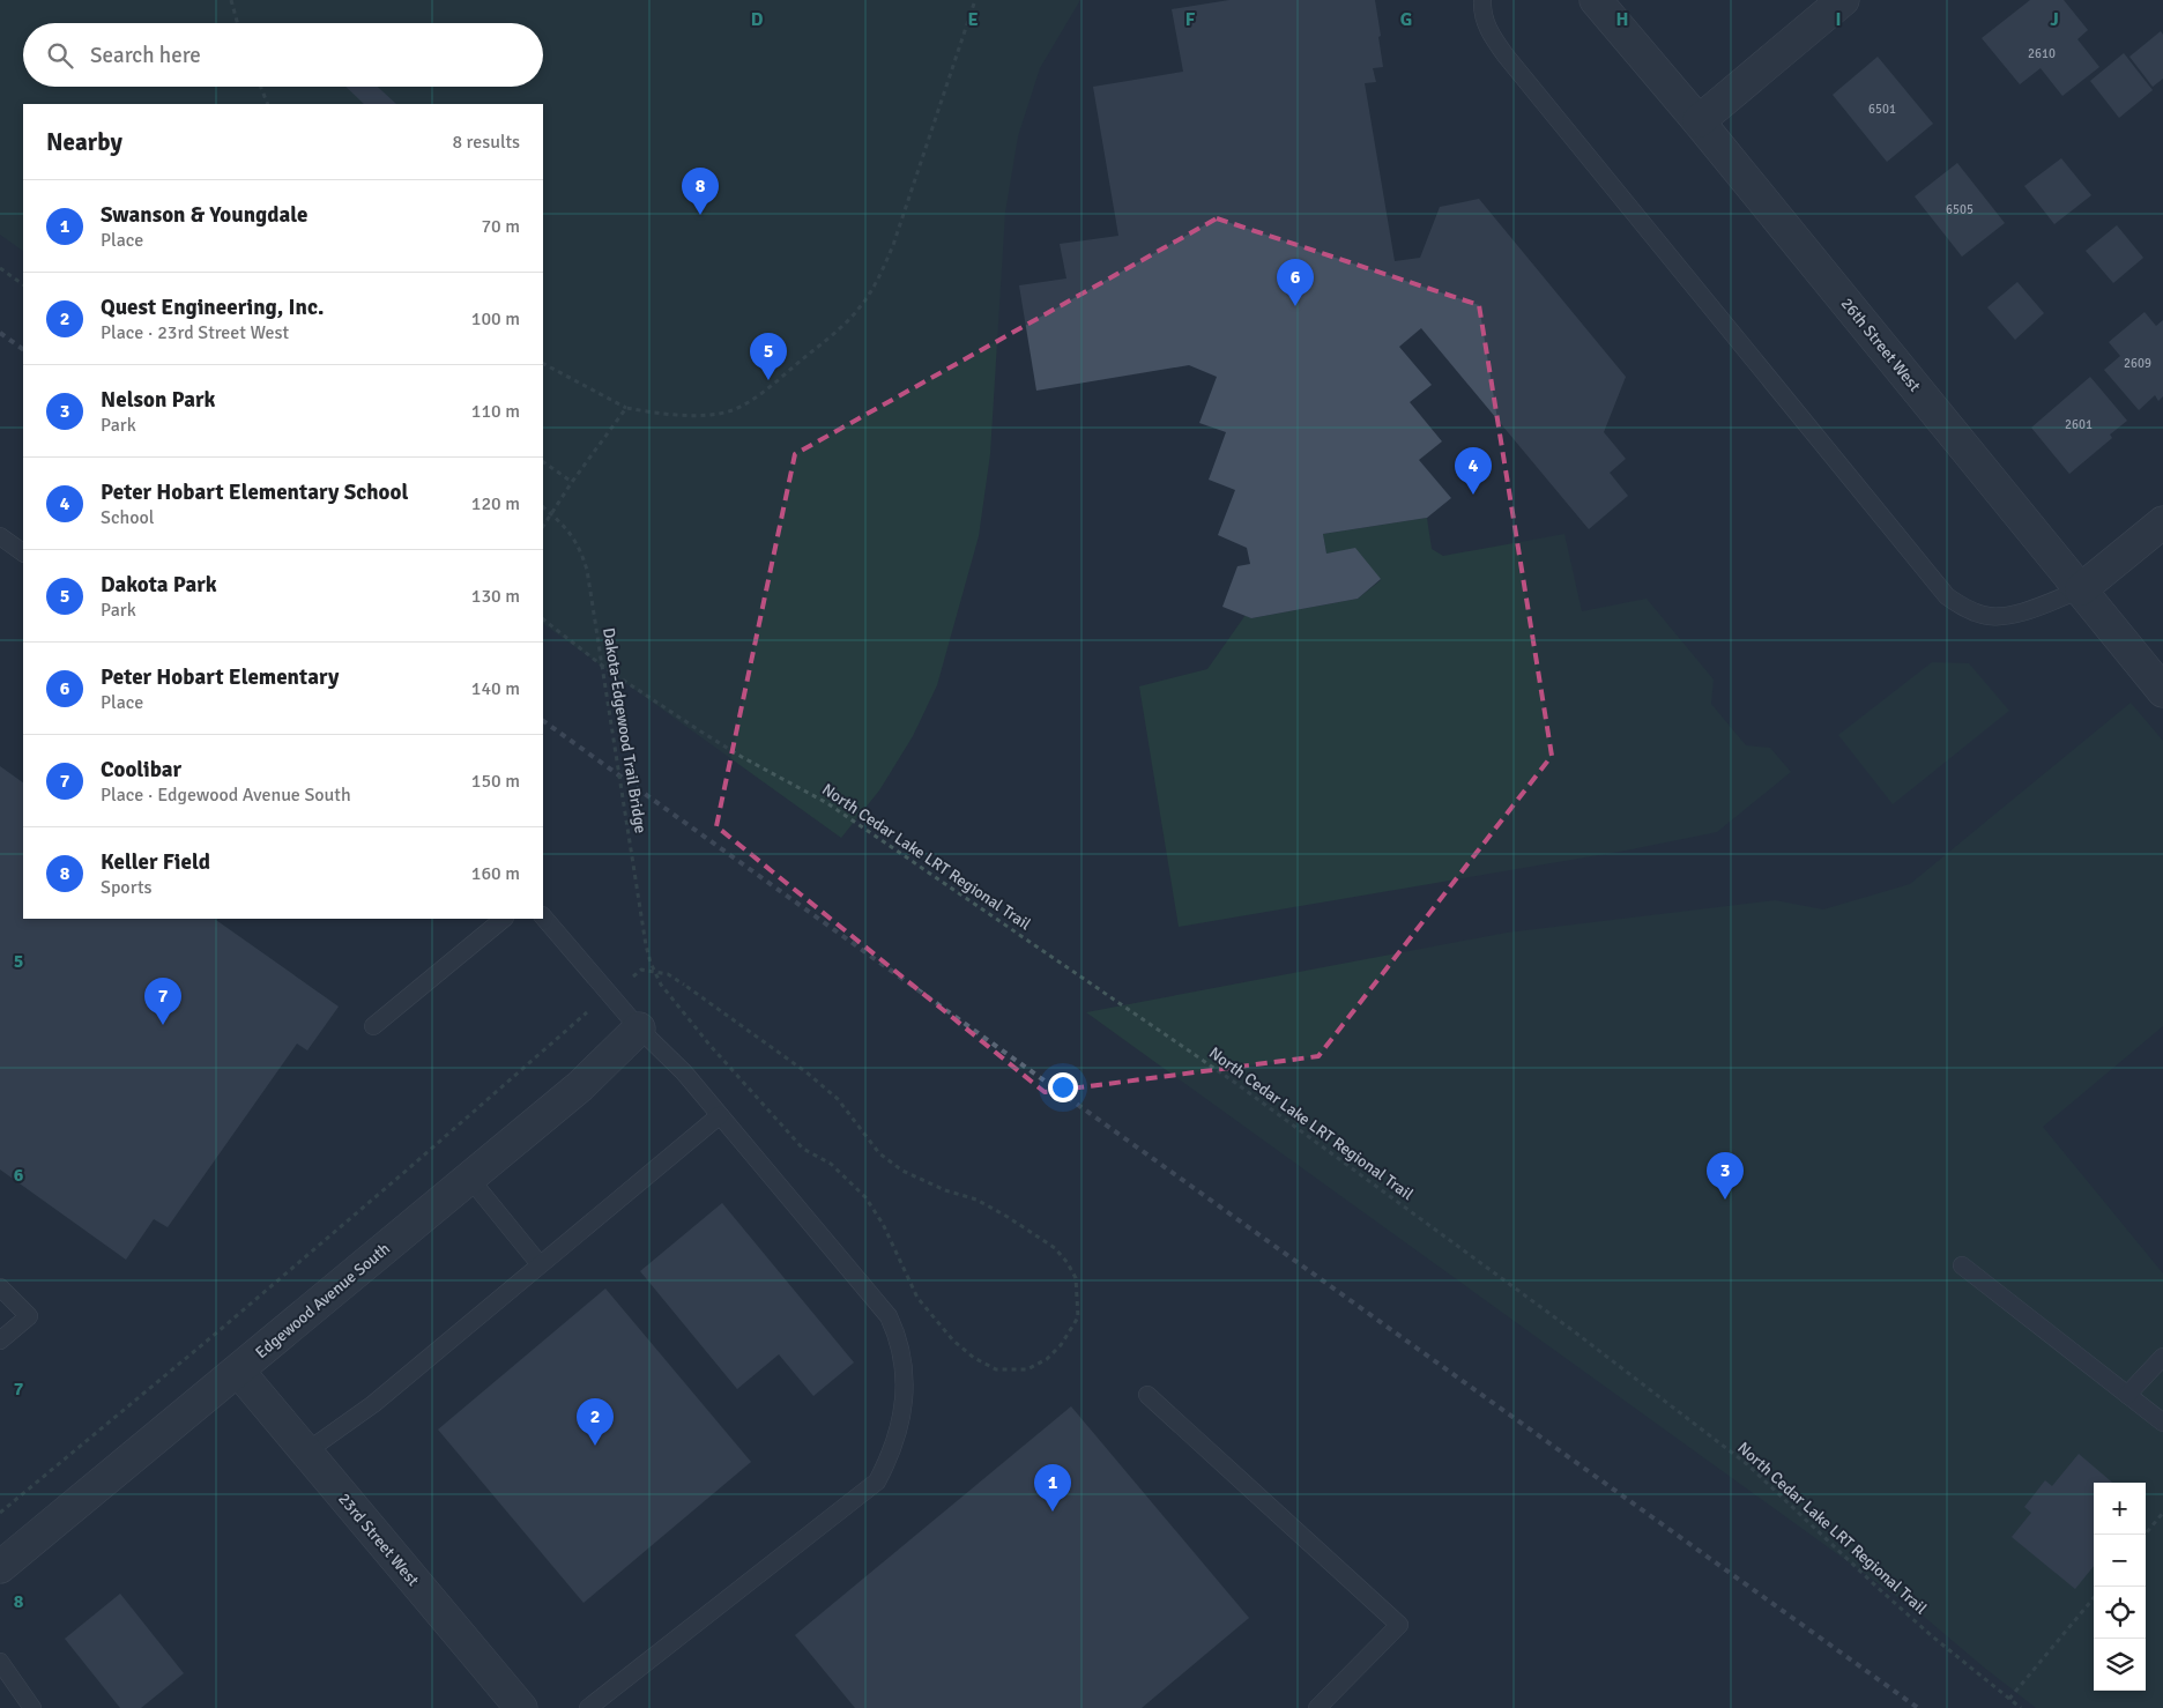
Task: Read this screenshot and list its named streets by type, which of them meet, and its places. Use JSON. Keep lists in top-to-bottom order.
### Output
{
  "streets": {
    "street": ["26th Street West", "Edgewood Avenue South", "23rd Street West"],
    "path": ["Dakota-Edgewood Trail Bridge", "North Cedar Lake LRT Regional Trail"]
  },
  "crossings": [
    ["Edgewood Avenue South", "23rd Street West"]
  ],
  "house_numbers": [
    "2610",
    "6501",
    "6505",
    "2609",
    "2601"
  ],
  "page": {
    "search": "Search here",
    "heading": ["Nearby", "8 results"],
    "pins": [
      "8",
      "6",
      "5",
      "4",
      "7",
      "3",
      "2",
      "1"
    ],
    "list": [
      {
        "mark": "1",
        "name": "Swanson & Youngdale",
        "note": "Place",
        "value": "70 m"
      },
      {
        "mark": "2",
        "name": "Quest Engineering, Inc.",
        "note": "Place · 23rd Street West",
        "value": "100 m"
      },
      {
        "mark": "3",
        "name": "Nelson Park",
        "note": "Park",
        "value": "110 m"
      },
      {
        "mark": "4",
        "name": "Peter Hobart Elementary School",
        "note": "School",
        "value": "120 m"
      },
      {
        "mark": "5",
        "name": "Dakota Park",
        "note": "Park",
        "value": "130 m"
      },
      {
        "mark": "6",
        "name": "Peter Hobart Elementary",
        "note": "Place",
        "value": "140 m"
      },
      {
        "mark": "7",
        "name": "Coolibar",
        "note": "Place · Edgewood Avenue South",
        "value": "150 m"
      },
      {
        "mark": "8",
        "name": "Keller Field",
        "note": "Sports",
        "value": "160 m"
      }
    ],
    "map_buttons": ["+", "−"]
  },
  "grid": {
    "columns": [
      "D",
      "E",
      "F",
      "G",
      "H",
      "I",
      "J"
    ],
    "rows": [
      "5",
      "6",
      "7",
      "8"
    ]
  }
}
